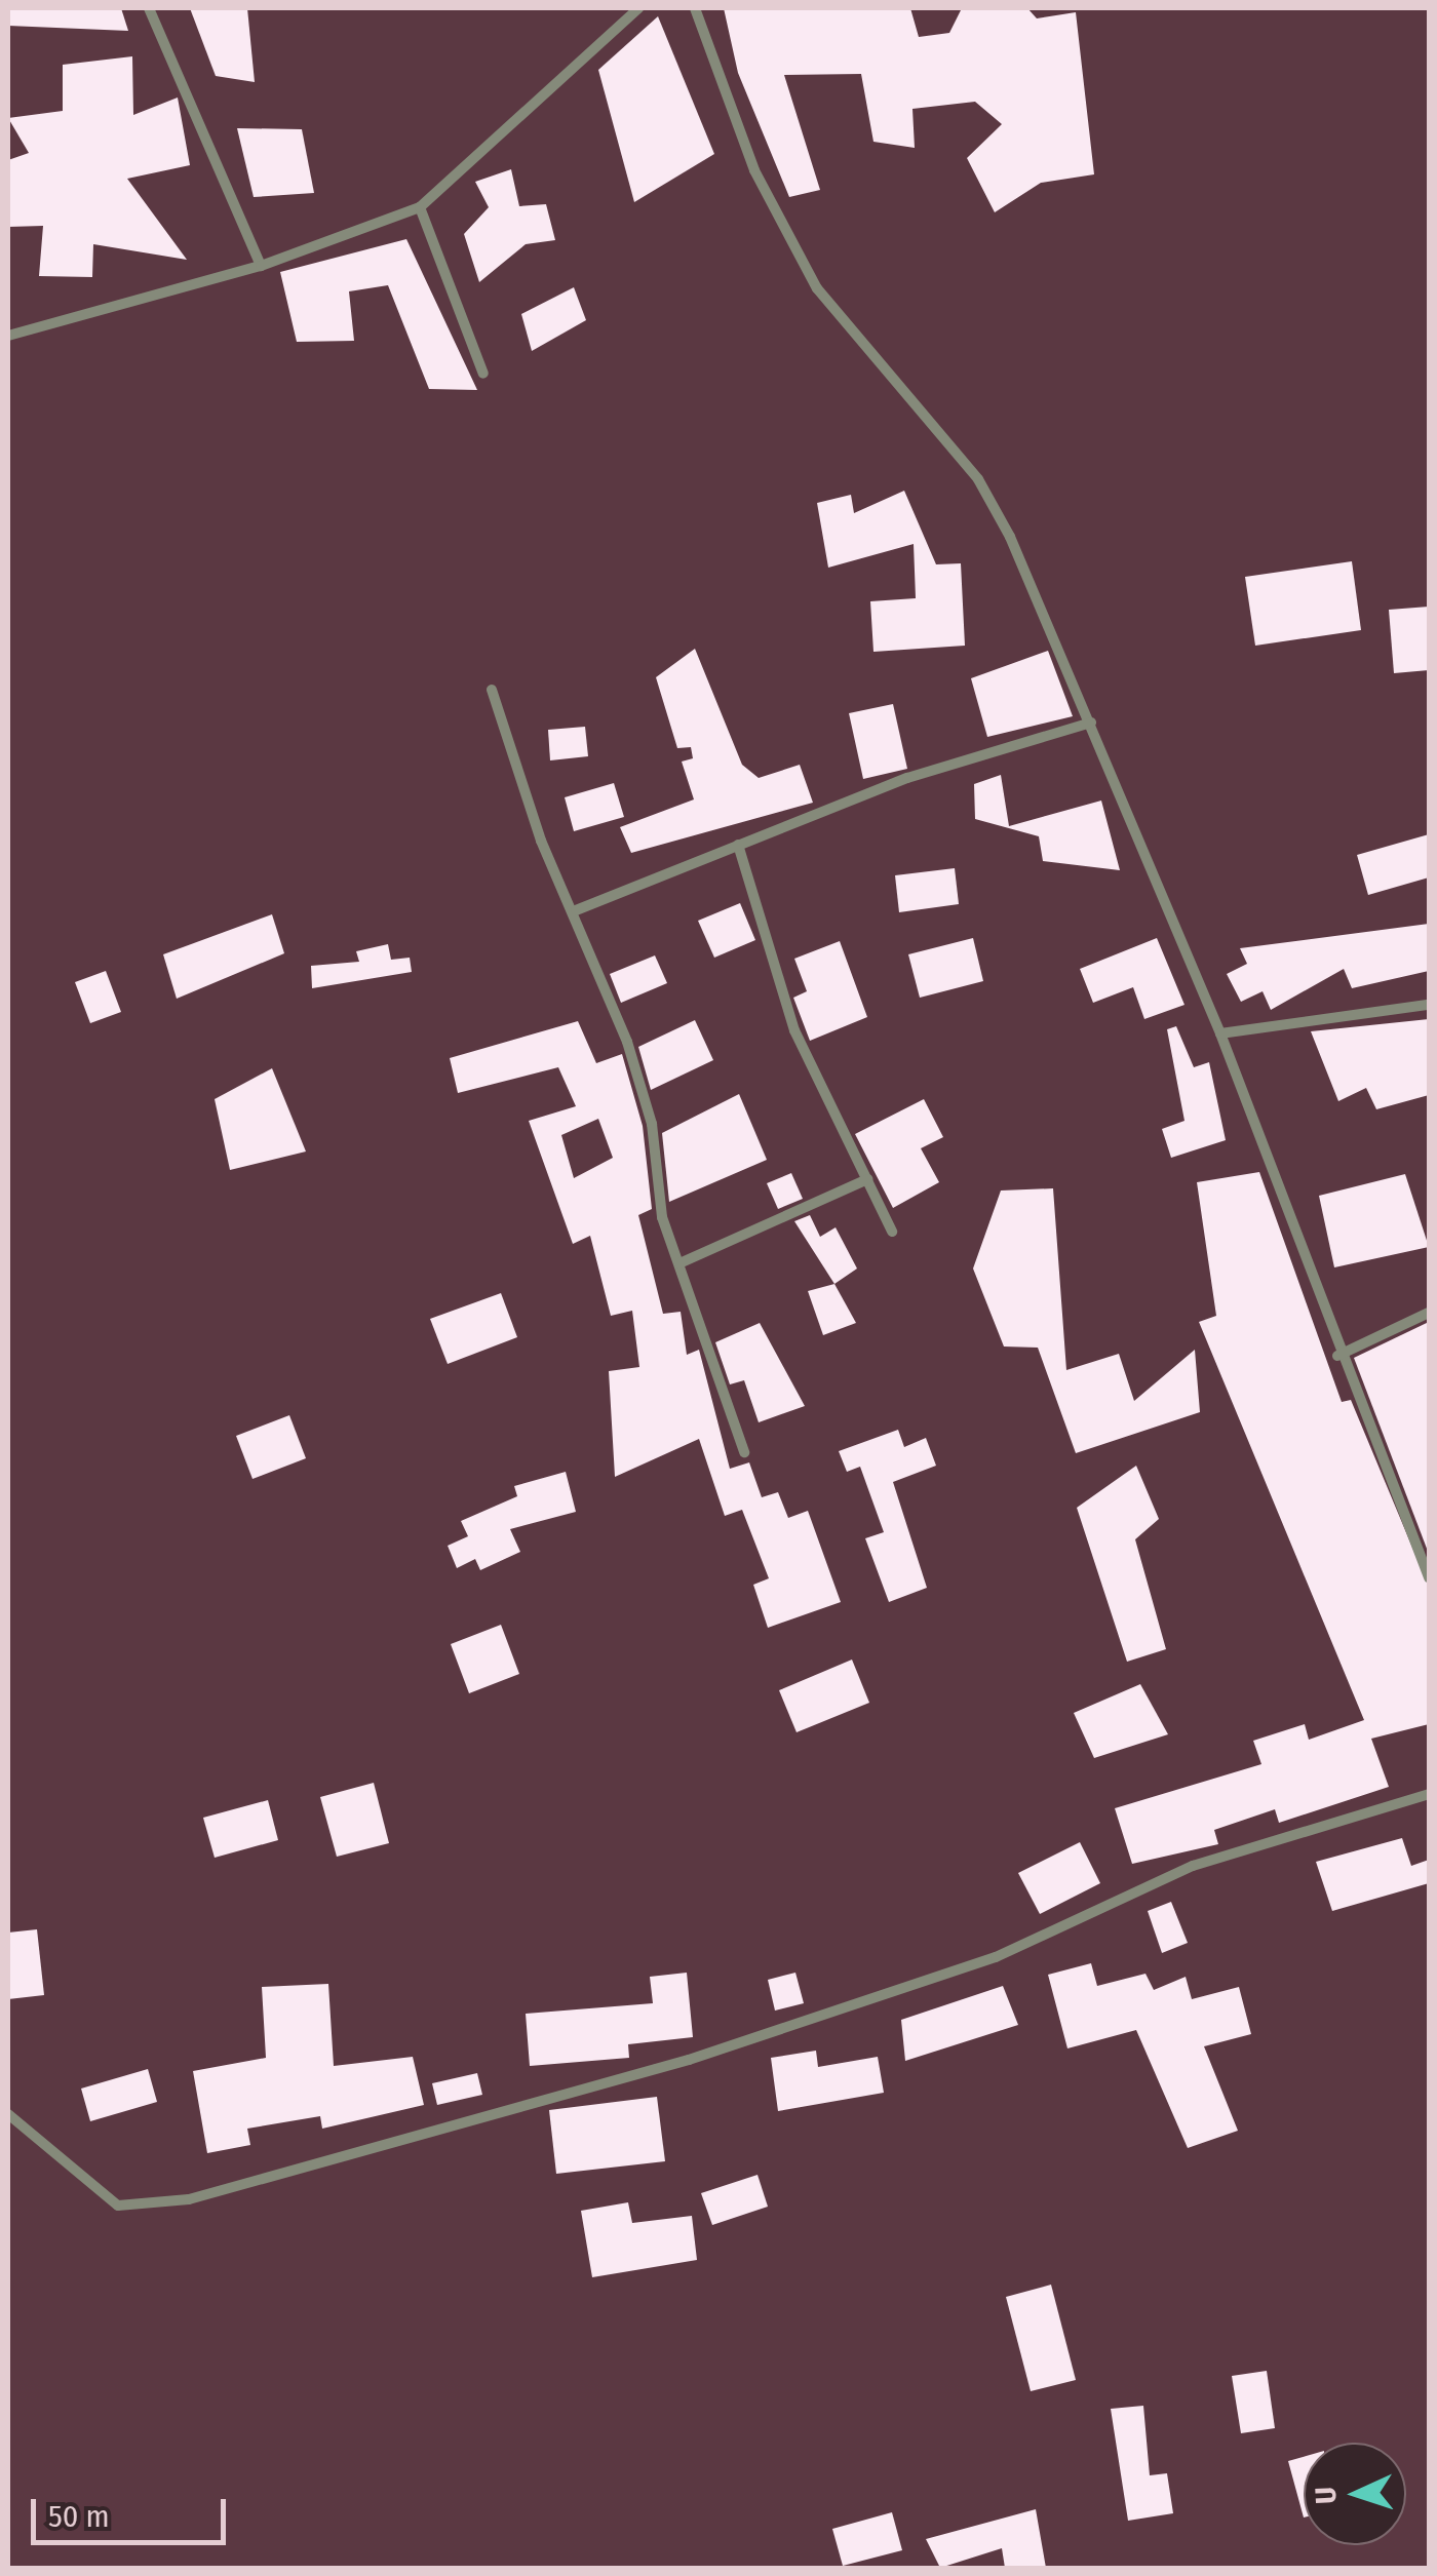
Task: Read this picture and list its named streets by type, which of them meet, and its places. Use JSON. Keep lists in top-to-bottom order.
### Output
{
  "scale_bar": "50 m",
  "north": "left"
}
